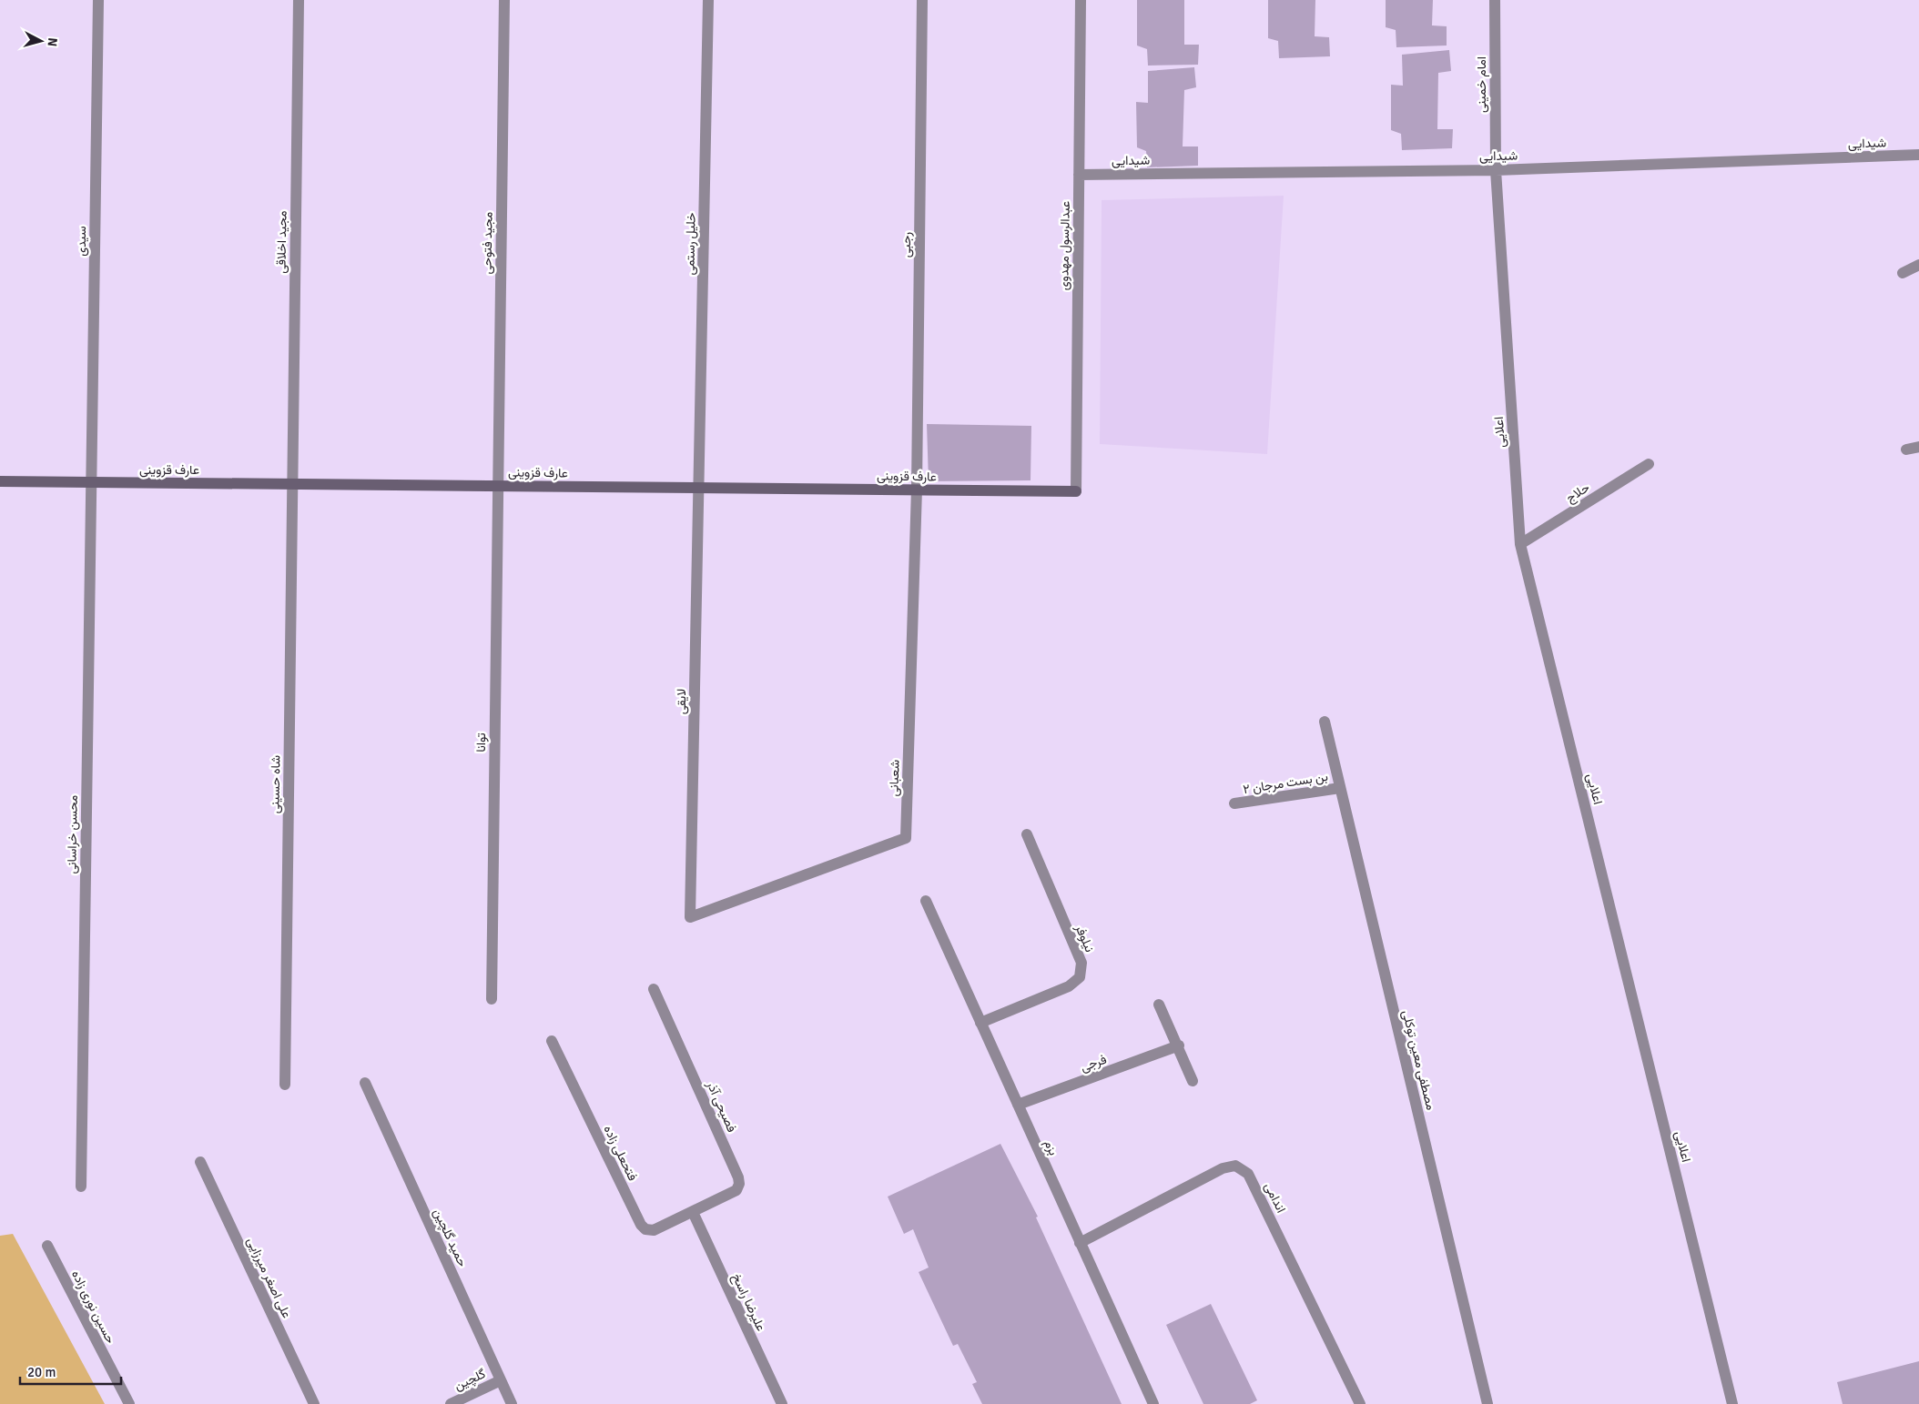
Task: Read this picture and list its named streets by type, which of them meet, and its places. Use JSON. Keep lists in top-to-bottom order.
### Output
{
  "streets": {
    "street": [
      "امام خمینی",
      "شیدایی",
      "سیدی",
      "مجید اخلاقی",
      "مجید فتوحی",
      "خلیل رستمی",
      "رجبی",
      "عبدالرسول مهدوی",
      "اعلایی",
      "عارف قزوینی",
      "حلاج",
      "لایقی",
      "توانا",
      "شعبانی",
      "بن بست مرجان ۲",
      "شاه حسینی",
      "محسن خراسانی",
      "نیلوفر",
      "مصطفی معین توکلی",
      "فرجی",
      "فصیحی آذر",
      "بزم",
      "فتحعلی زاده",
      "اندامی",
      "حمید گلچین",
      "علی اصغر میرزایی",
      "علیرضا راسخ",
      "حسین نوری زاده",
      "گلچین"
    ]
  },
  "crossings": [
    ["امام خمینی", "شیدایی"],
    ["امام خمینی", "اعلایی"],
    ["شیدایی", "عبدالرسول مهدوی"],
    ["شیدایی", "اعلایی"],
    ["سیدی", "عارف قزوینی"],
    ["سیدی", "محسن خراسانی"],
    ["مجید اخلاقی", "عارف قزوینی"],
    ["مجید اخلاقی", "شاه حسینی"],
    ["مجید فتوحی", "عارف قزوینی"],
    ["مجید فتوحی", "توانا"],
    ["خلیل رستمی", "عارف قزوینی"],
    ["خلیل رستمی", "لایقی"],
    ["رجبی", "عارف قزوینی"],
    ["رجبی", "شعبانی"],
    ["عبدالرسول مهدوی", "عارف قزوینی"],
    ["اعلایی", "حلاج"],
    ["عارف قزوینی", "لایقی"],
    ["عارف قزوینی", "توانا"],
    ["عارف قزوینی", "شعبانی"],
    ["عارف قزوینی", "شاه حسینی"],
    ["عارف قزوینی", "محسن خراسانی"],
    ["لایقی", "شعبانی"],
    ["بن بست مرجان ۲", "مصطفی معین توکلی"],
    ["نیلوفر", "بزم"],
    ["فرجی", "بزم"],
    ["فصیحی آذر", "فتحعلی زاده"],
    ["فصیحی آذر", "علیرضا راسخ"],
    ["بزم", "اندامی"],
    ["فتحعلی زاده", "علیرضا راسخ"],
    ["حمید گلچین", "گلچین"]
  ],
  "scale_bar": "20 m",
  "north": "right"
}
